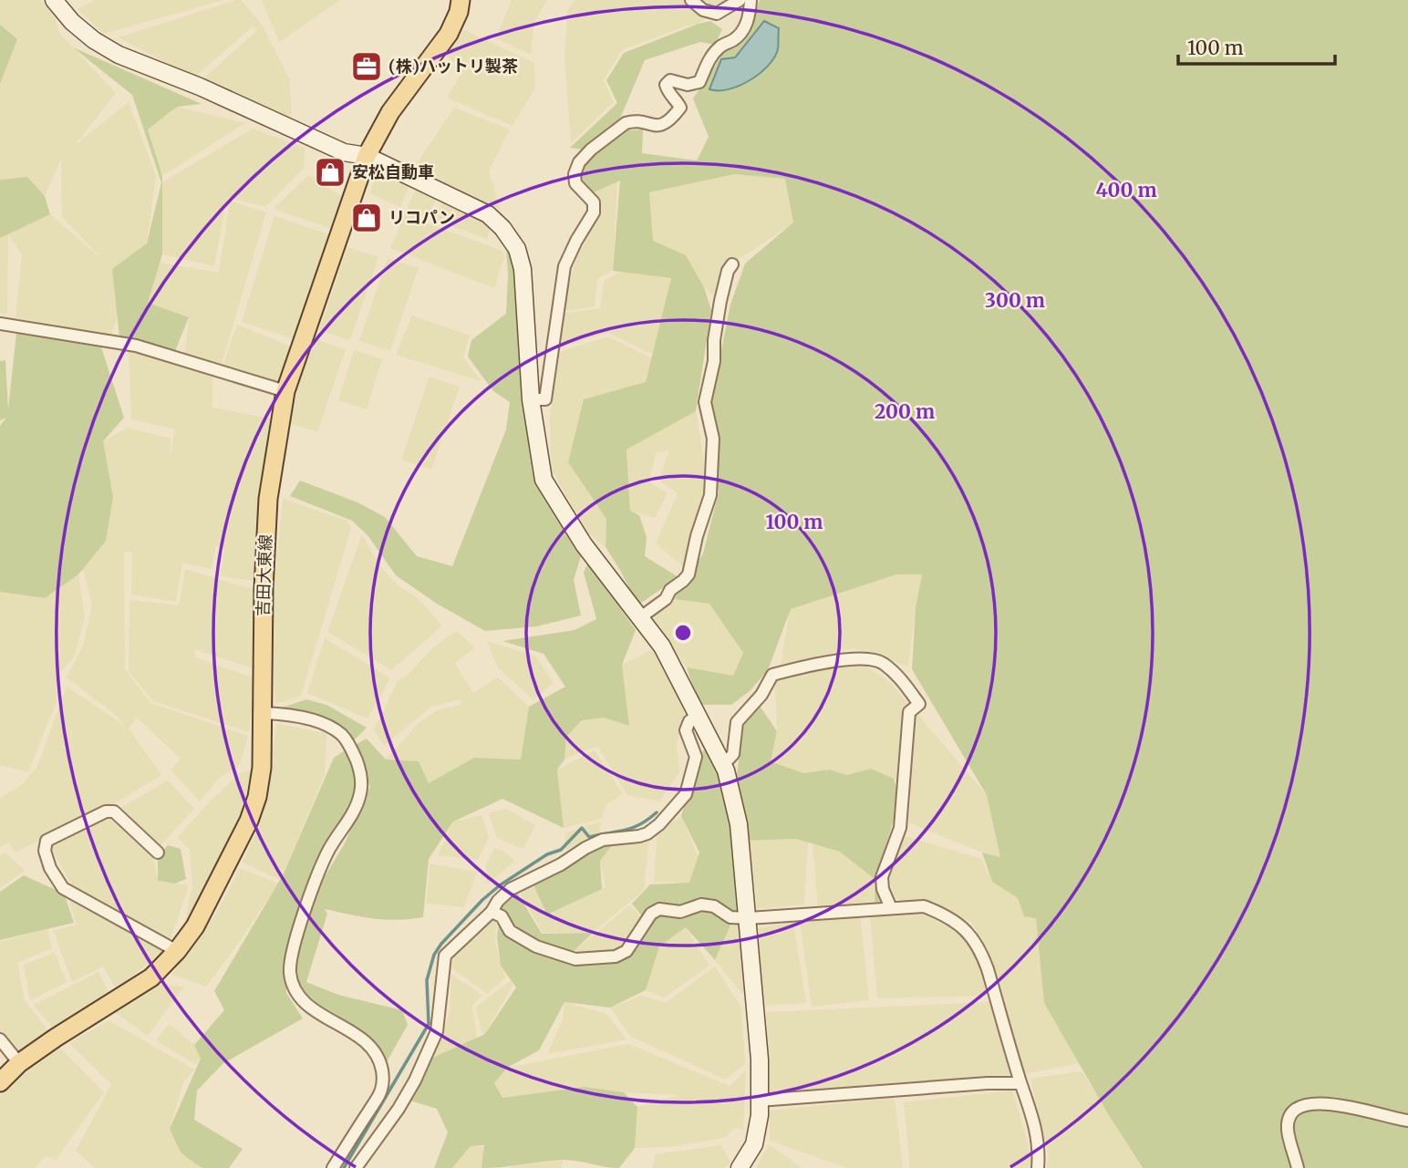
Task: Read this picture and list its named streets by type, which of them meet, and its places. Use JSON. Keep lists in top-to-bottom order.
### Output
{
  "streets": {
    "main road": ["吉田大東線"]
  },
  "places": {
    "office": ["(株)ハットリ製茶"],
    "shop": ["安松自動車", "リコパン"]
  },
  "scale_bar": "100 m",
  "rings": [
    "400 m",
    "300 m",
    "200 m",
    "100 m"
  ]
}
